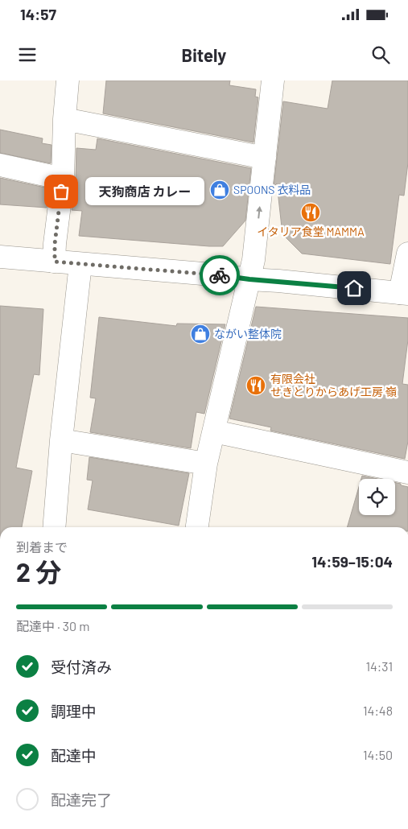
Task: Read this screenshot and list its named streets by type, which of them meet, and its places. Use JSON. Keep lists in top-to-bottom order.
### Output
{
  "places": {
    "shop": ["SPOONS 衣料品", "ながい整体院"],
    "other": ["天狗商店 カレー"],
    "restaurant": ["イタリア食堂 MAMMA", "有限会社 せきとりからあげ工房 嶺"]
  },
  "page": {
    "status": "14:57",
    "header": "Bitely",
    "bubble": "天狗商店 カレー",
    "heading": ["2 分", "到着まで", "14:59–15:04"],
    "bar": "配達中 · 30 m",
    "list": [
      ["受付済み", "14:31"],
      ["調理中", "14:48"],
      ["配達中", "14:50"],
      "配達完了"
    ]
  }
}
